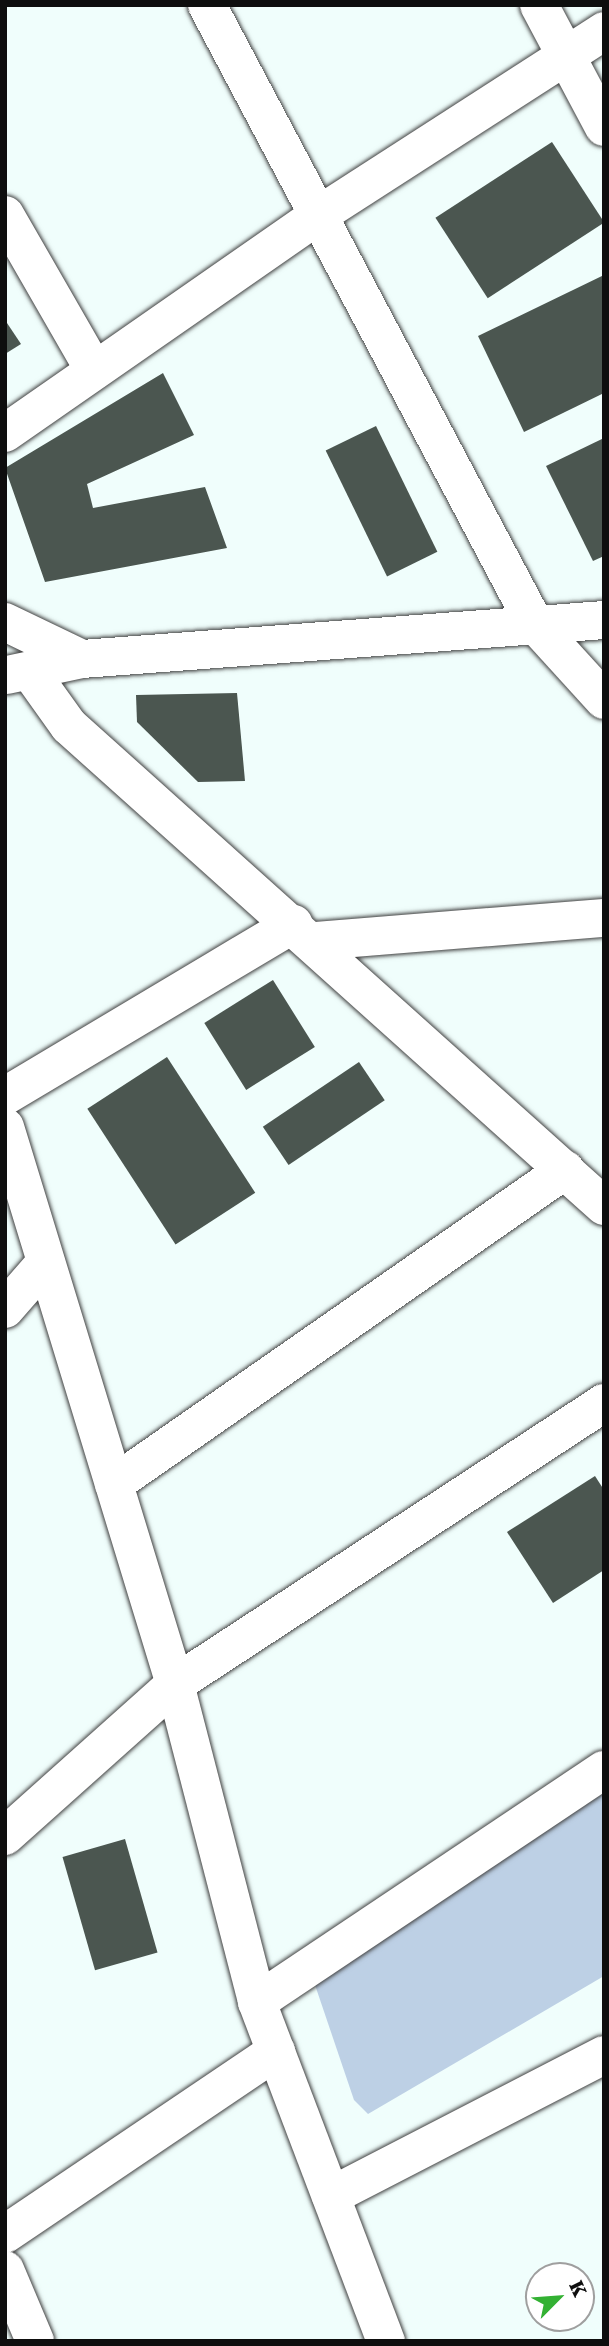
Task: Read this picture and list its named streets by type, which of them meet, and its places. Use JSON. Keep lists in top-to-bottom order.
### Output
{
  "north": "top right"
}
